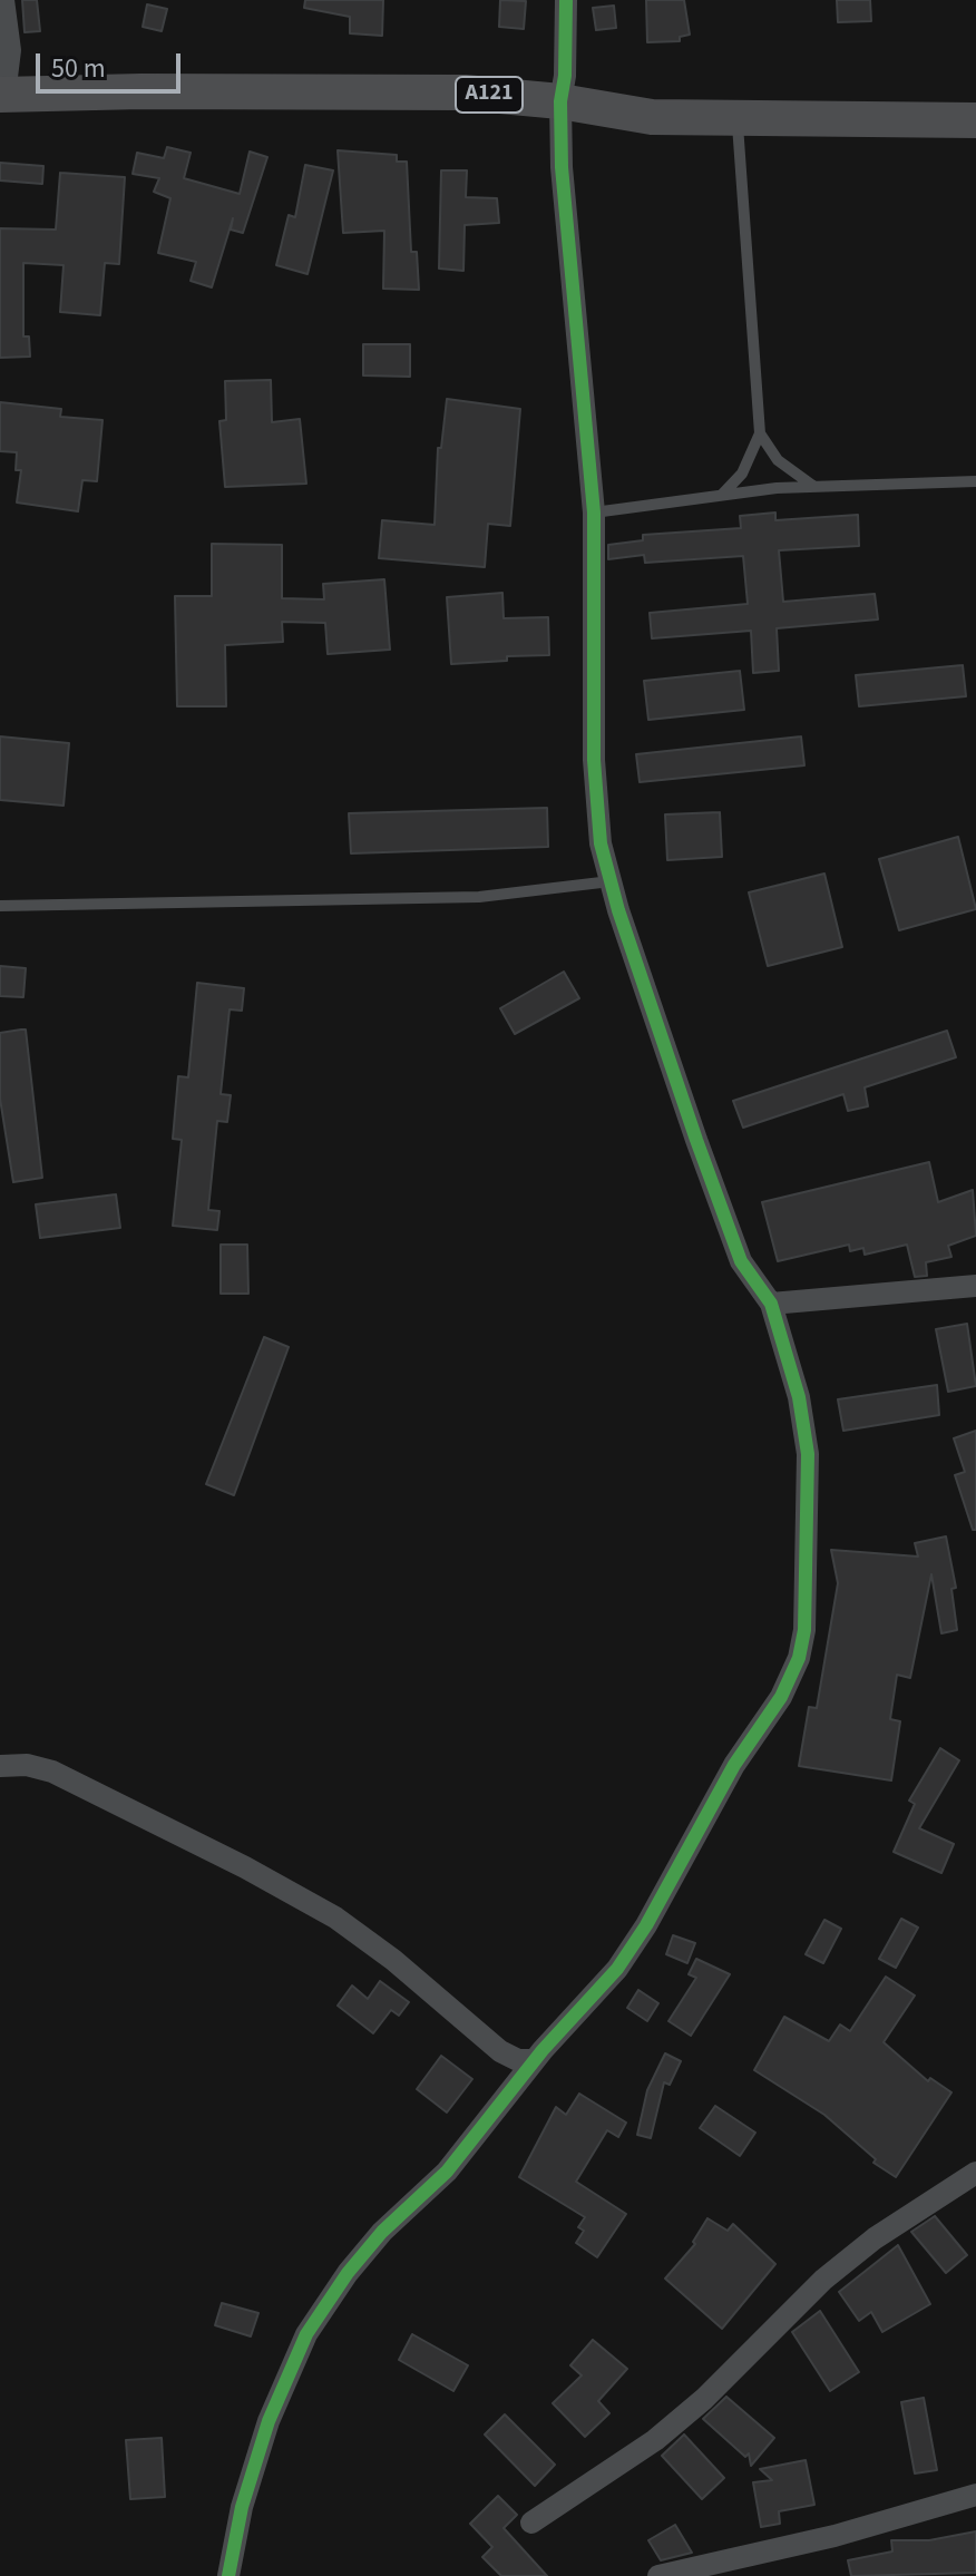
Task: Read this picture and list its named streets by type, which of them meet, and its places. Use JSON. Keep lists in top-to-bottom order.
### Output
{
  "streets": {
    "main road": ["A121"]
  },
  "scale_bar": "50 m"
}
